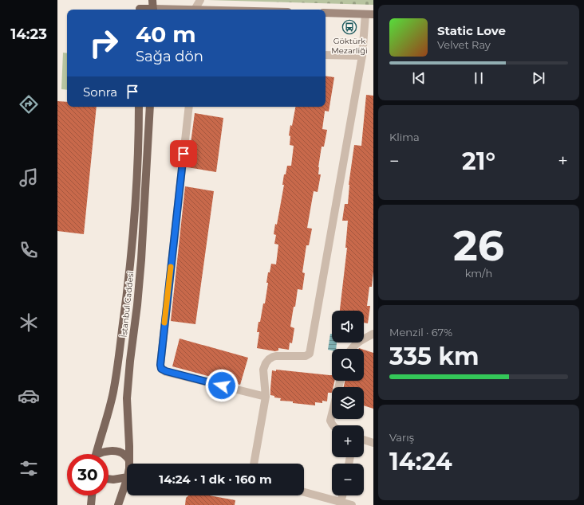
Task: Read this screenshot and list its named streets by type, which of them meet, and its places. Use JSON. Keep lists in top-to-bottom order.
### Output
{
  "streets": {
    "main road": ["İstanbul Caddesi"]
  },
  "places": {
    "bus stop": ["Göktürk Mezarliği"]
  },
  "page": {
    "tabs": "14:23",
    "turn": ["40 m", "Sağa dön"],
    "song": ["Static Love", "Velvet Ray"],
    "then": "Sonra",
    "tile": [
      "Klima",
      ["26", "km/h"],
      ["Menzil · 67%", "335 km"],
      ["Varış", "14:24"]
    ],
    "heat": ["−", "21°", "+"],
    "map_buttons": ["+", "−"],
    "limit": "30",
    "trip": "14:24 · 1 dk · 160 m"
  }
}
